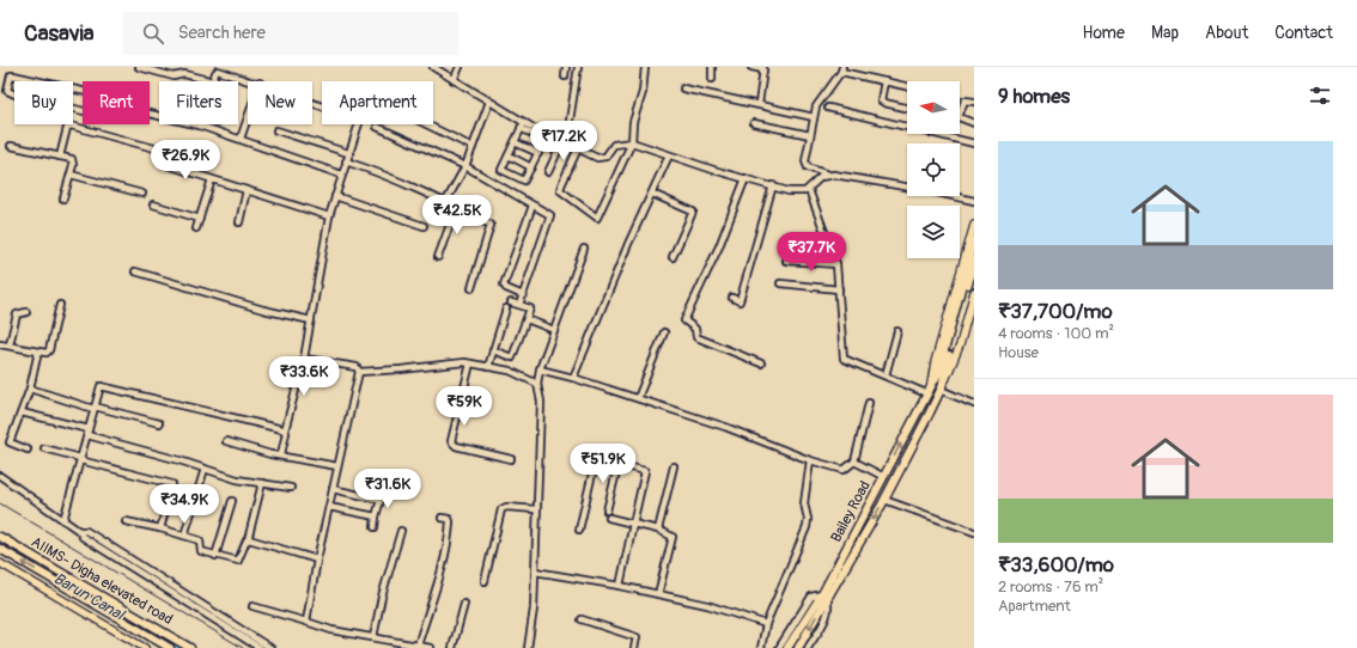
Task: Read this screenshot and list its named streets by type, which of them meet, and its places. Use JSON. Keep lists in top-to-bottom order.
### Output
{
  "streets": {
    "highway": ["Bailey Road", "AIIMS- Digha elevated road"]
  },
  "water": ["Barun Canal"],
  "north": "left",
  "page": {
    "header": "Casavia",
    "search": "Search here",
    "nav": [
      "Home",
      "Map",
      "About",
      "Contact"
    ],
    "heading": "9 homes",
    "chip": [
      "Buy",
      "Rent",
      "Filters",
      "New",
      "Apartment"
    ],
    "price": [
      "₹17.2K",
      "₹26.9K",
      "₹42.5K",
      "₹37.7K",
      "₹33.6K",
      "₹59K",
      "₹51.9K",
      "₹31.6K",
      "₹34.9K"
    ],
    "list": [
      {
        "name": "₹37,700/mo",
        "note": "4 rooms · 100 m² · House"
      },
      {
        "name": "₹33,600/mo",
        "note": "2 rooms · 76 m² · Apartment"
      }
    ]
  }
}
